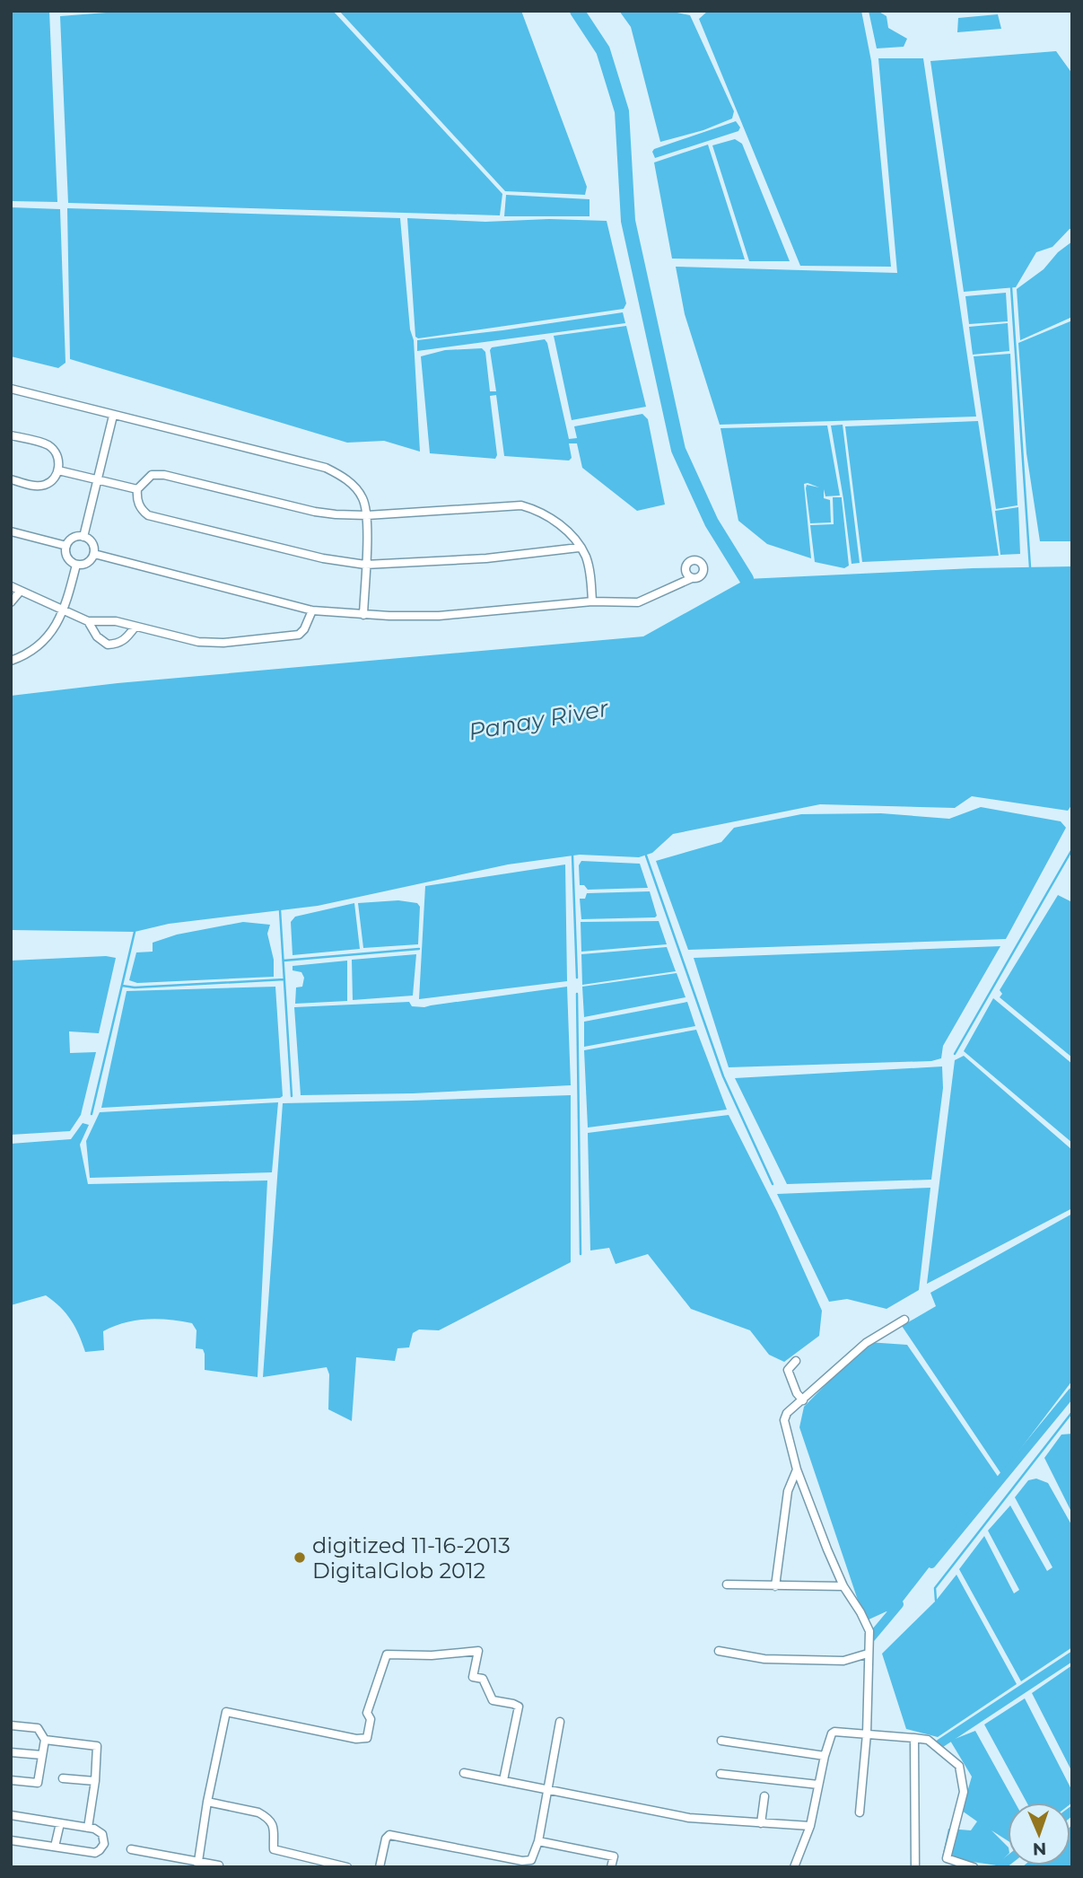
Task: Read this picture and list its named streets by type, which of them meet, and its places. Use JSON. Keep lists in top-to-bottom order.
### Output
{
  "water": ["Panay River"],
  "places": ["digitized 11-16-2013 DigitalGlob 2012"],
  "north": "bottom"
}
